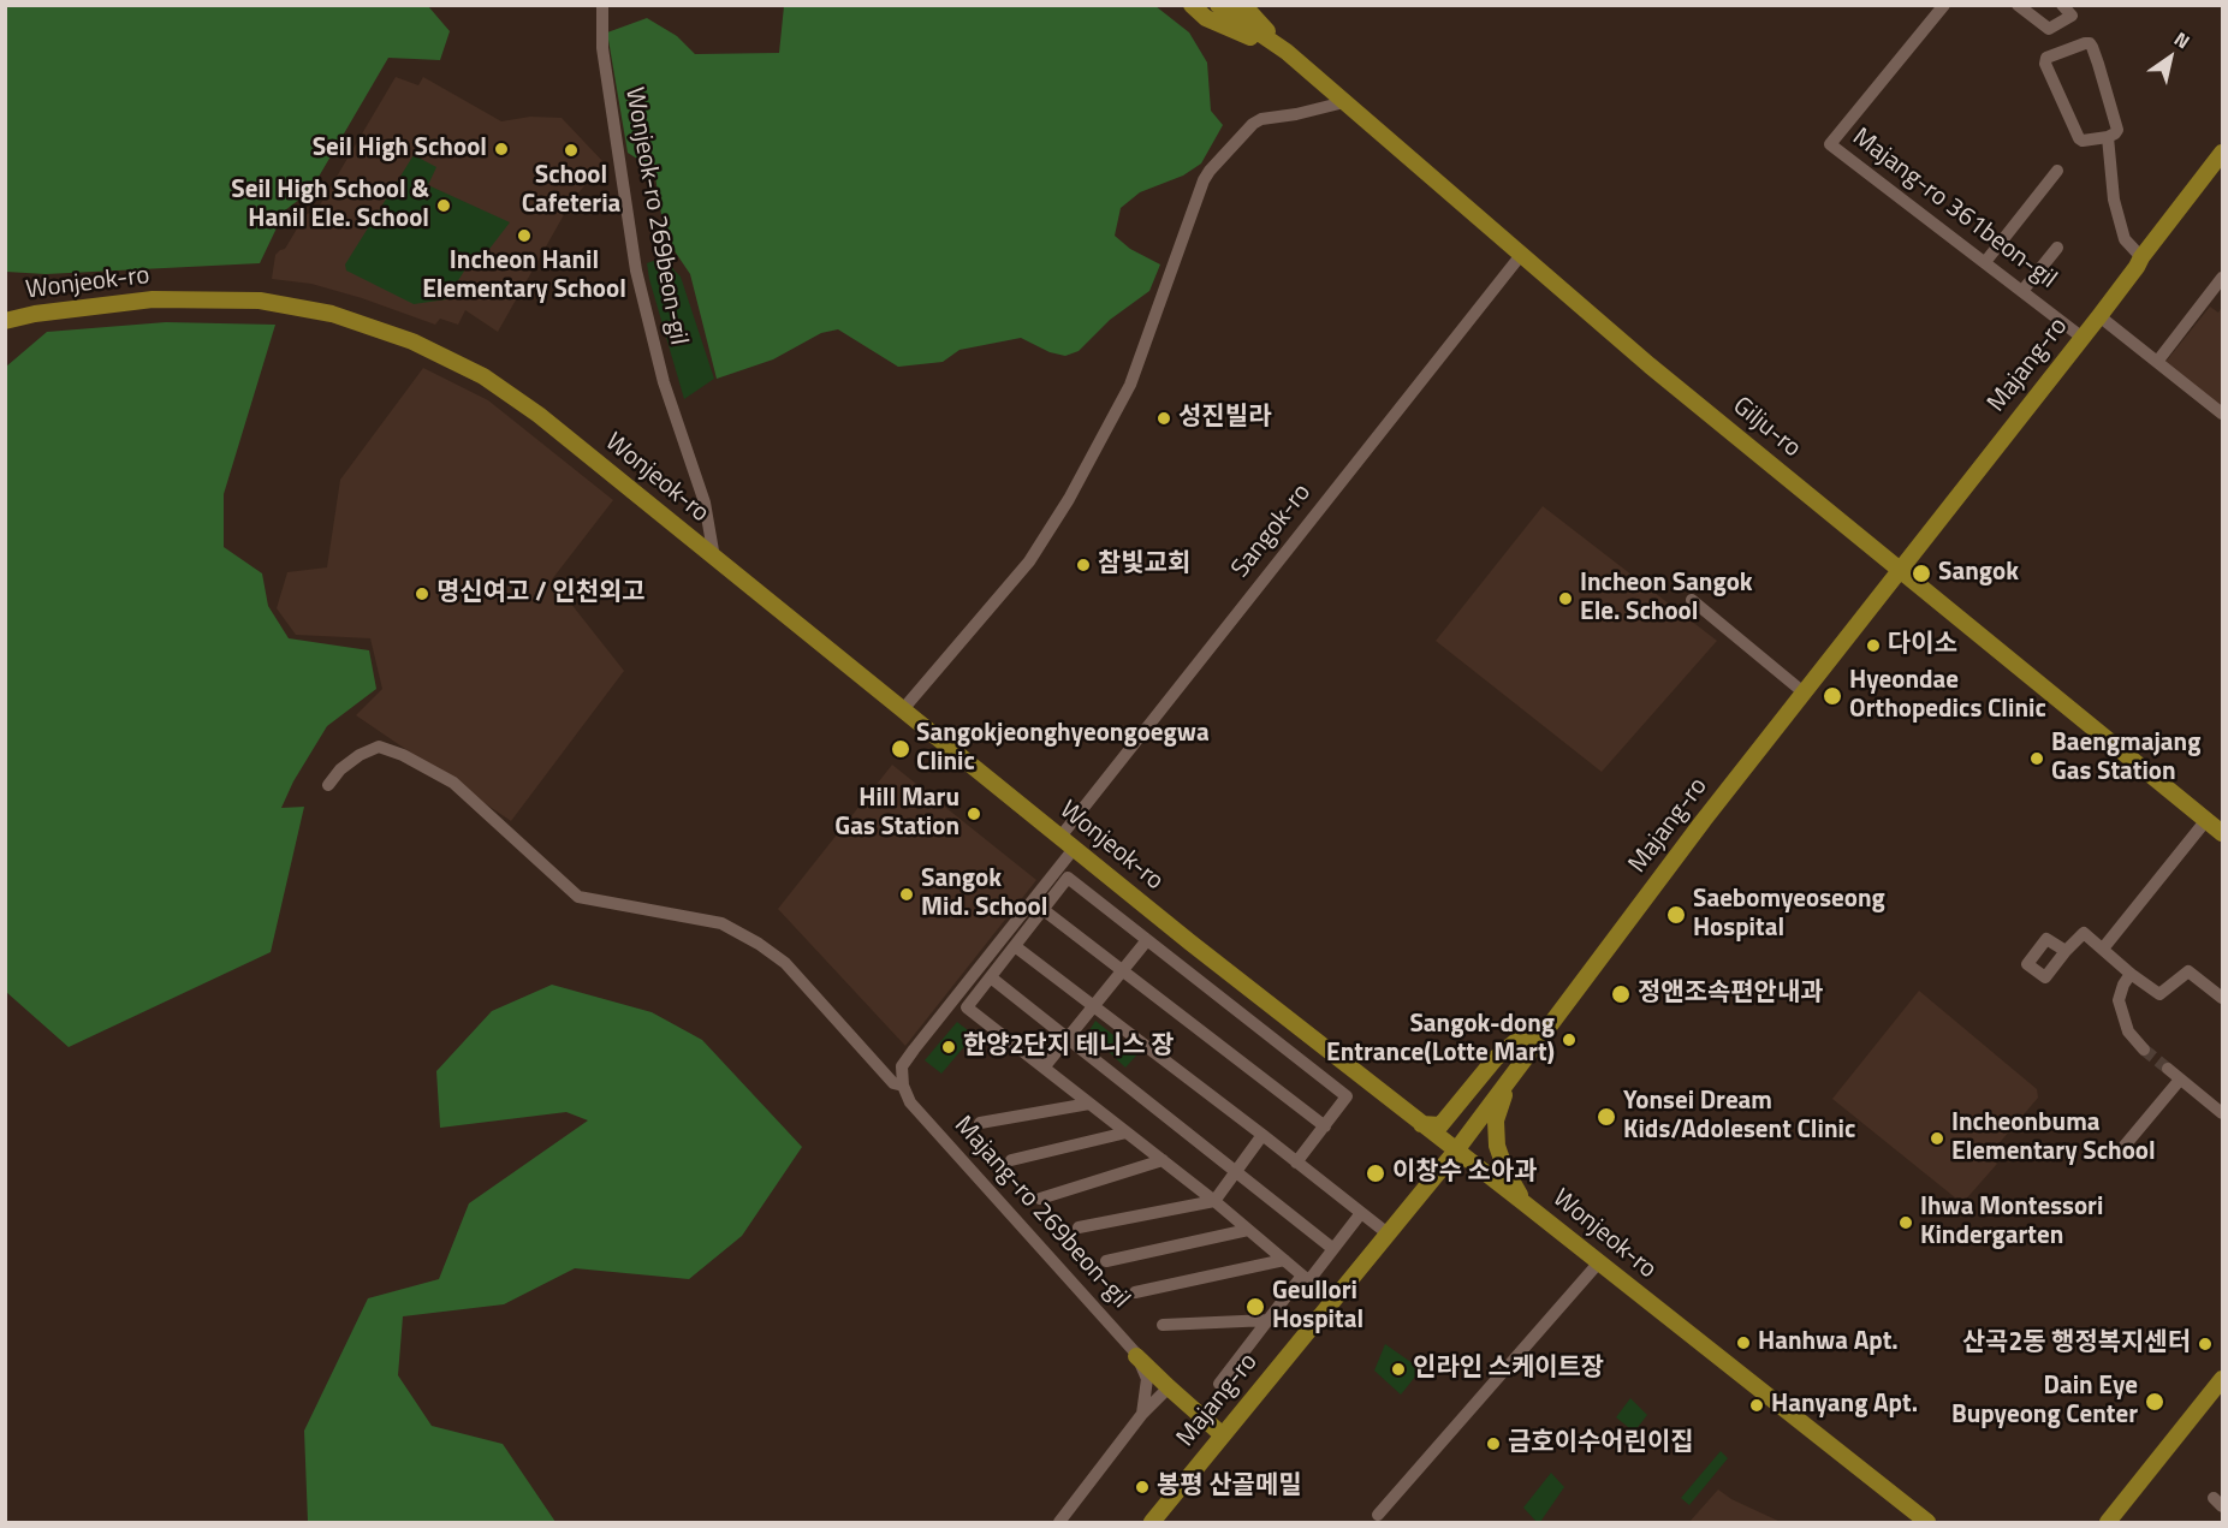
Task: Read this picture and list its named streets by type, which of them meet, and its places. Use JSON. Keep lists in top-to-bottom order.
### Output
{
  "streets": {
    "main road": ["Wonjeok-ro", "Majang-ro", "Gilju-ro"],
    "street": [
      "Majang-ro 361beon-gil",
      "Wonjeok-ro 269beon-gil",
      "Sangok-ro",
      "Majang-ro 269beon-gil"
    ]
  },
  "crossings": [
    ["Majang-ro 361beon-gil", "Majang-ro"],
    ["Wonjeok-ro 269beon-gil", "Wonjeok-ro"],
    ["Wonjeok-ro", "Majang-ro"],
    ["Wonjeok-ro", "Sangok-ro"],
    ["Majang-ro", "Gilju-ro"],
    ["Gilju-ro", "Sangok-ro"]
  ],
  "places": [
    "Seil High School",
    "School Cafeteria",
    "Seil High School & Hanil Ele. School",
    "Incheon Hanil Elementary School",
    "성진빌라",
    "참빛교회",
    "Sangok",
    "명신여고 / 인천외고",
    "Incheon Sangok Ele. School",
    "다이소",
    "Hyeondae Orthopedics Clinic",
    "Sangokjeonghyeongoegwa Clinic",
    "Baengmajang Gas Station",
    "Hill Maru Gas Station",
    "Sangok Mid. School",
    "Saebomyeoseong Hospital",
    "정앤조속편안내과",
    "Sangok-dong Entrance(Lotte Mart)",
    "한양2단지 테니스 장",
    "Yonsei Dream Kids/Adolesent Clinic",
    "Incheonbuma Elementary School",
    "이창수 소아과",
    "Ihwa Montessori Kindergarten",
    "Geullori Hospital",
    "Hanhwa Apt.",
    "산곡2동 행정복지센터",
    "인라인 스케이트장",
    "Dain Eye Bupyeong Center",
    "Hanyang Apt.",
    "금호이수어린이집",
    "봉평 산골메밀"
  ],
  "north": "top right"
}
